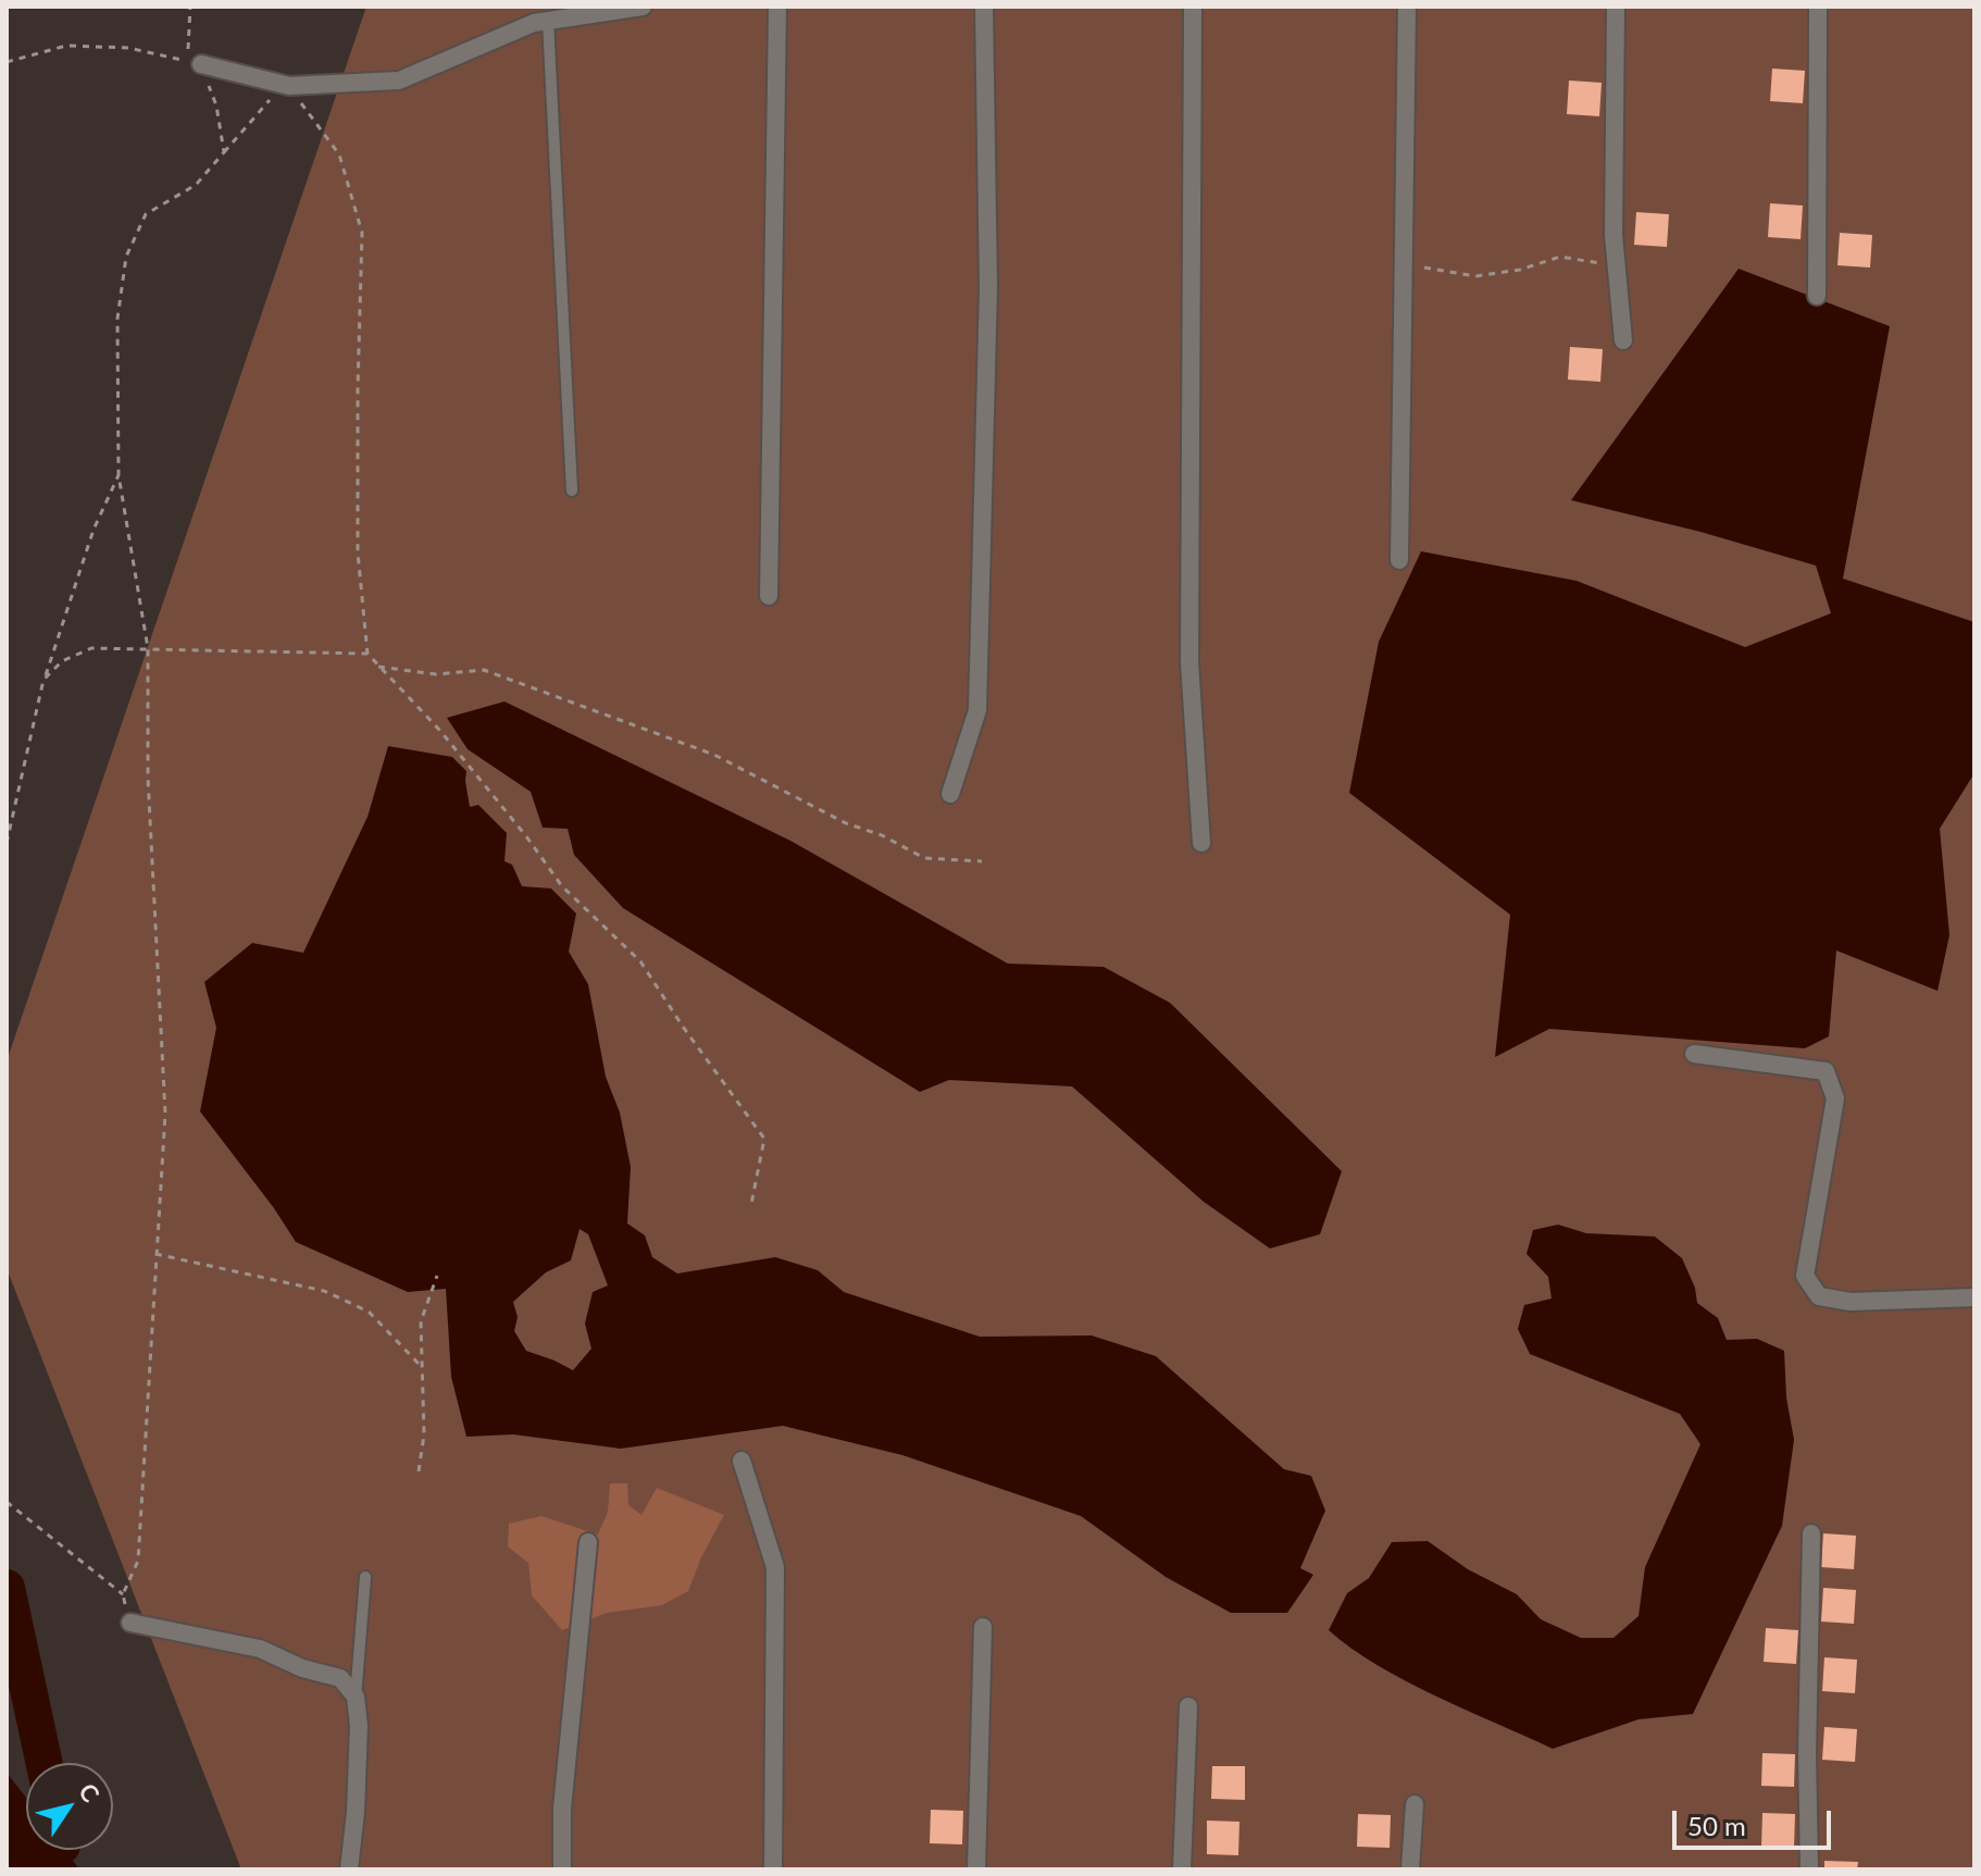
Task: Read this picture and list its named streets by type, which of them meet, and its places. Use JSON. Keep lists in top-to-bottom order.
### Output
{
  "scale_bar": "50 m",
  "north": "top right"
}
